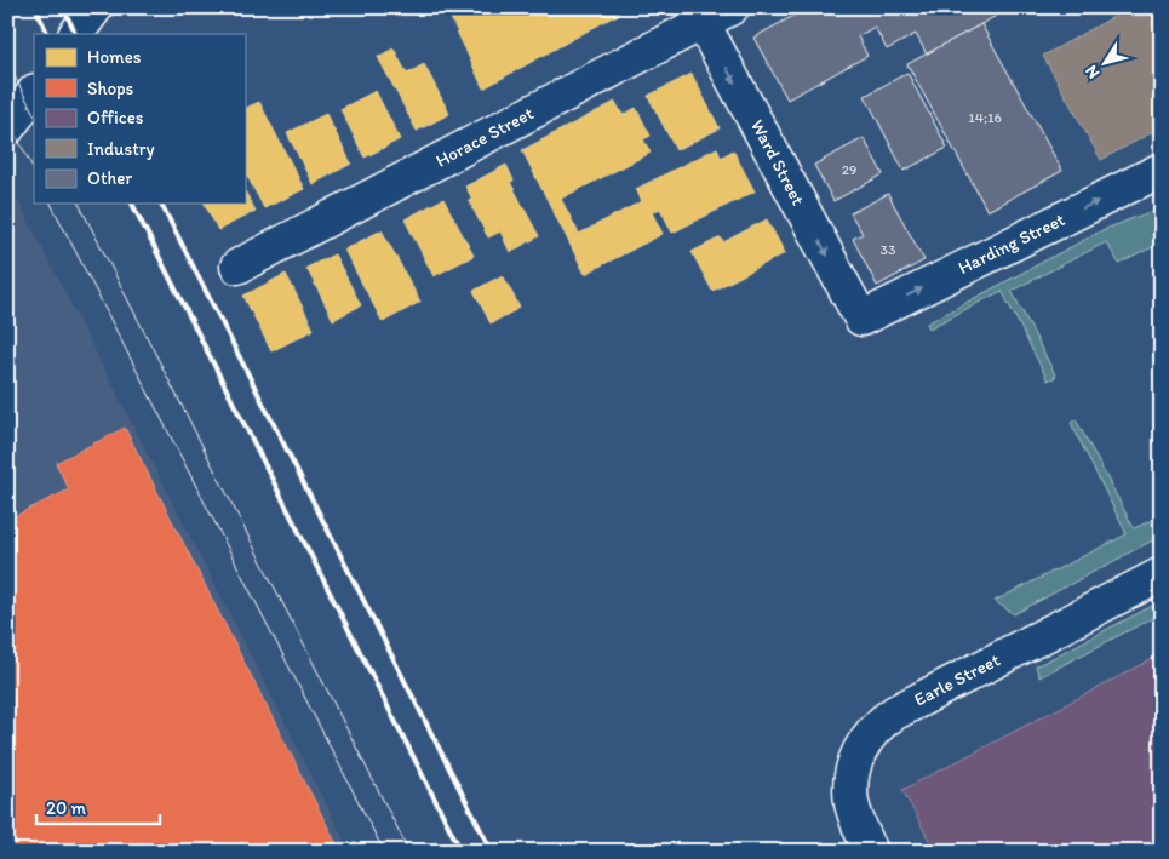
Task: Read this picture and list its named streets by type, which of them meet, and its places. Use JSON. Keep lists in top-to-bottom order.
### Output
{
  "streets": {
    "street": [
      "Horace Street",
      "Ward Street",
      "Harding Street",
      "Earle Street"
    ]
  },
  "crossings": [
    ["Horace Street", "Ward Street"],
    ["Ward Street", "Harding Street"]
  ],
  "one_way": ["Ward Street", "Harding Street"],
  "house_numbers": ["14;16", "29", "33"],
  "legend": [
    "Homes",
    "Shops",
    "Offices",
    "Industry",
    "Other"
  ],
  "scale_bar": "20 m",
  "north": "bottom left"
}
